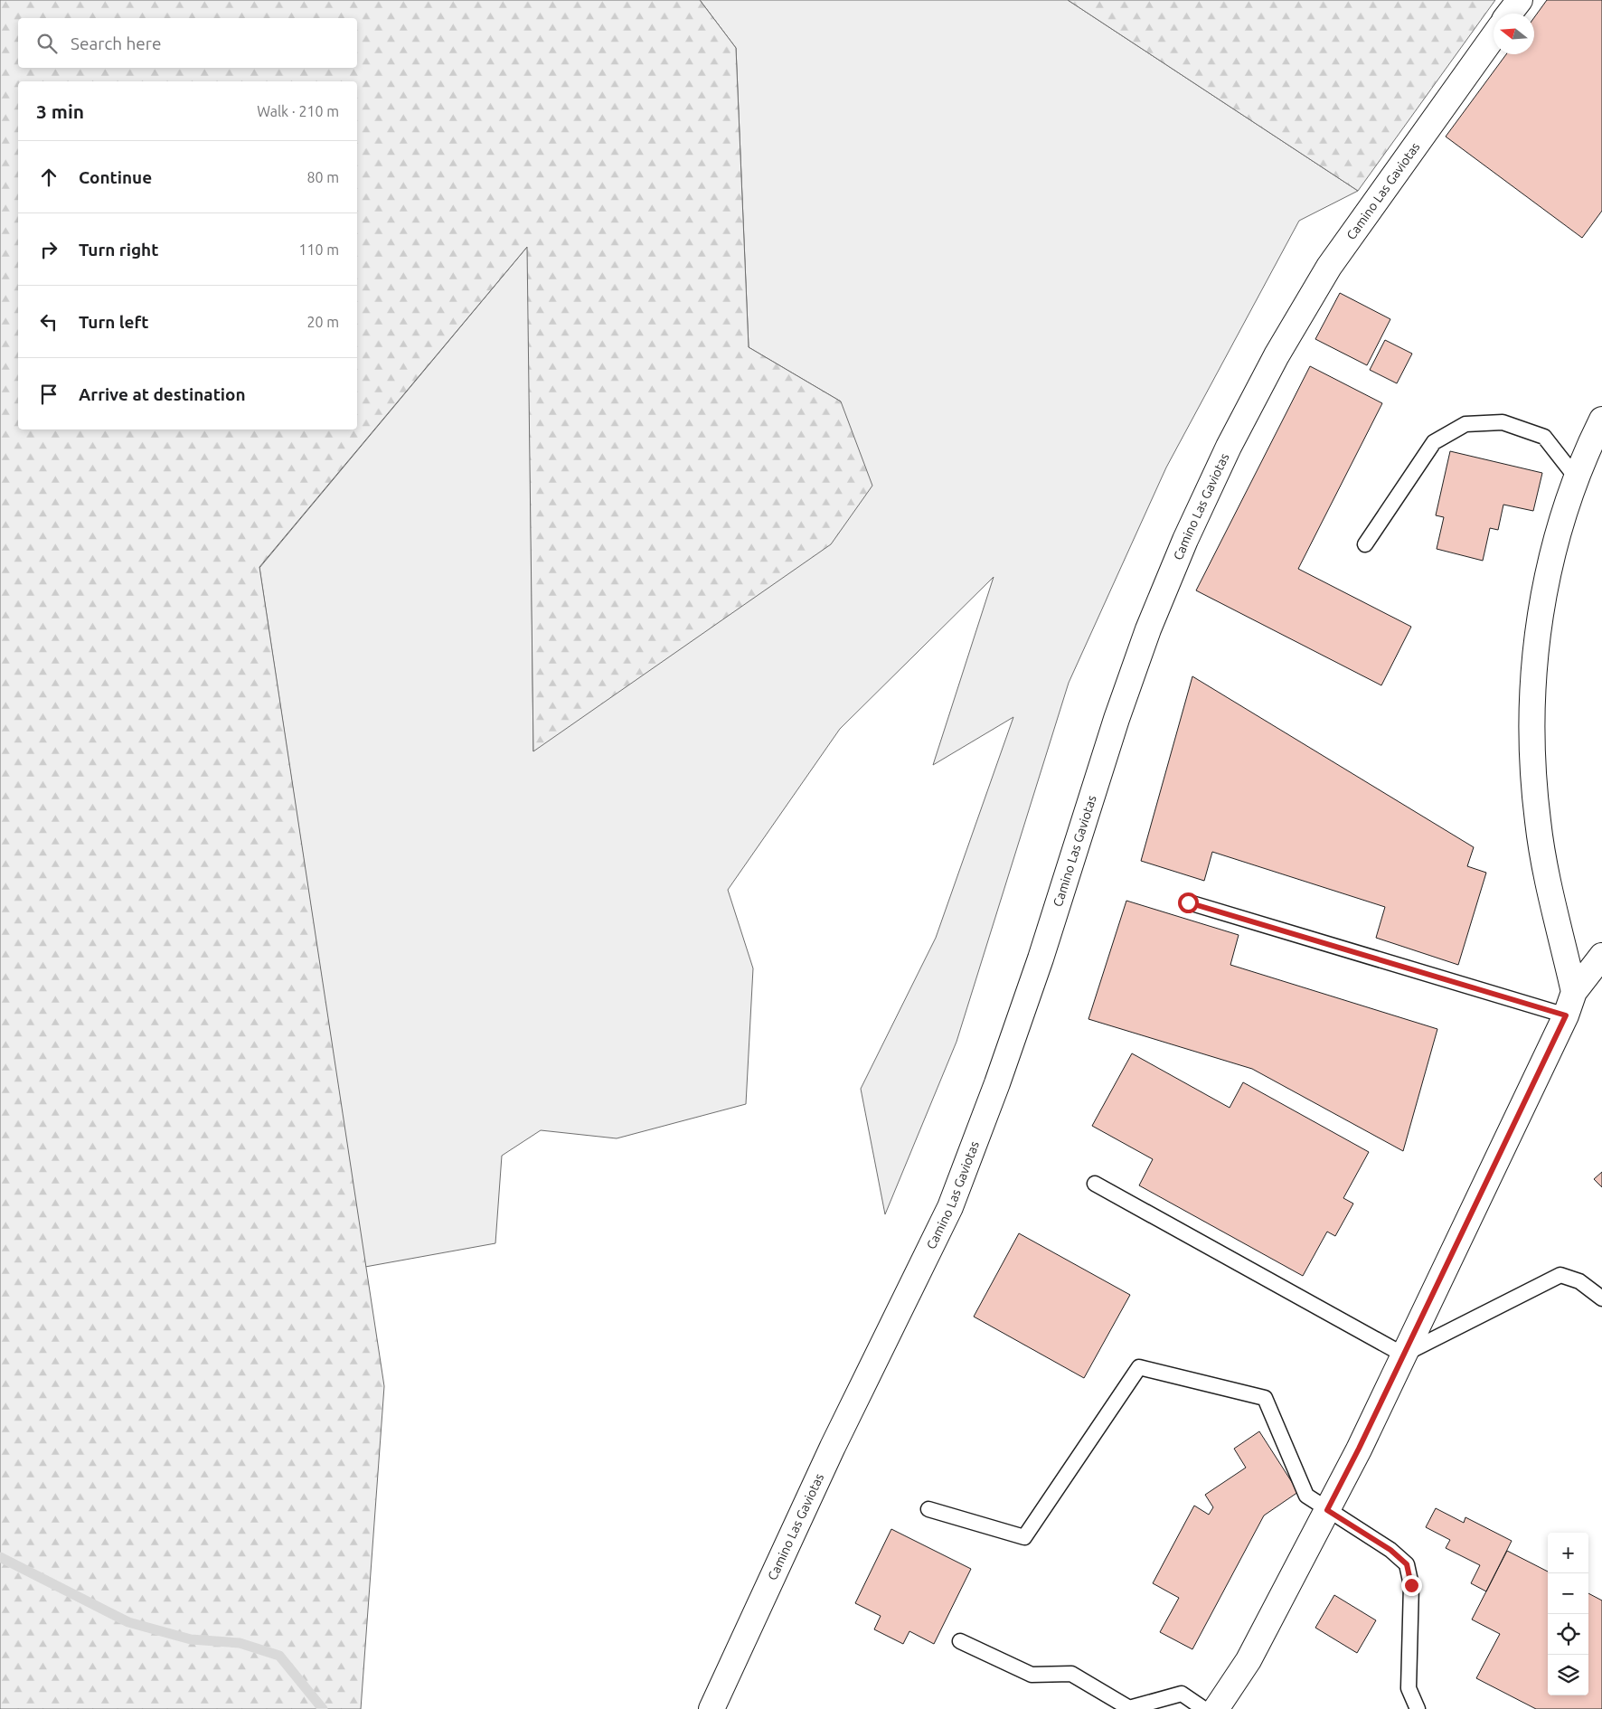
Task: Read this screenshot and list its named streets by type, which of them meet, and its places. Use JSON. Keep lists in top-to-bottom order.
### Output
{
  "streets": {
    "street": ["Camino Las Gaviotas"]
  },
  "north": "left",
  "page": {
    "search": "Search here",
    "heading": ["3 min", "Walk · 210 m"],
    "list": [
      ["Continue", "80 m"],
      ["Turn right", "110 m"],
      ["Turn left", "20 m"],
      "Arrive at destination"
    ],
    "map_buttons": ["+", "−"]
  }
}
